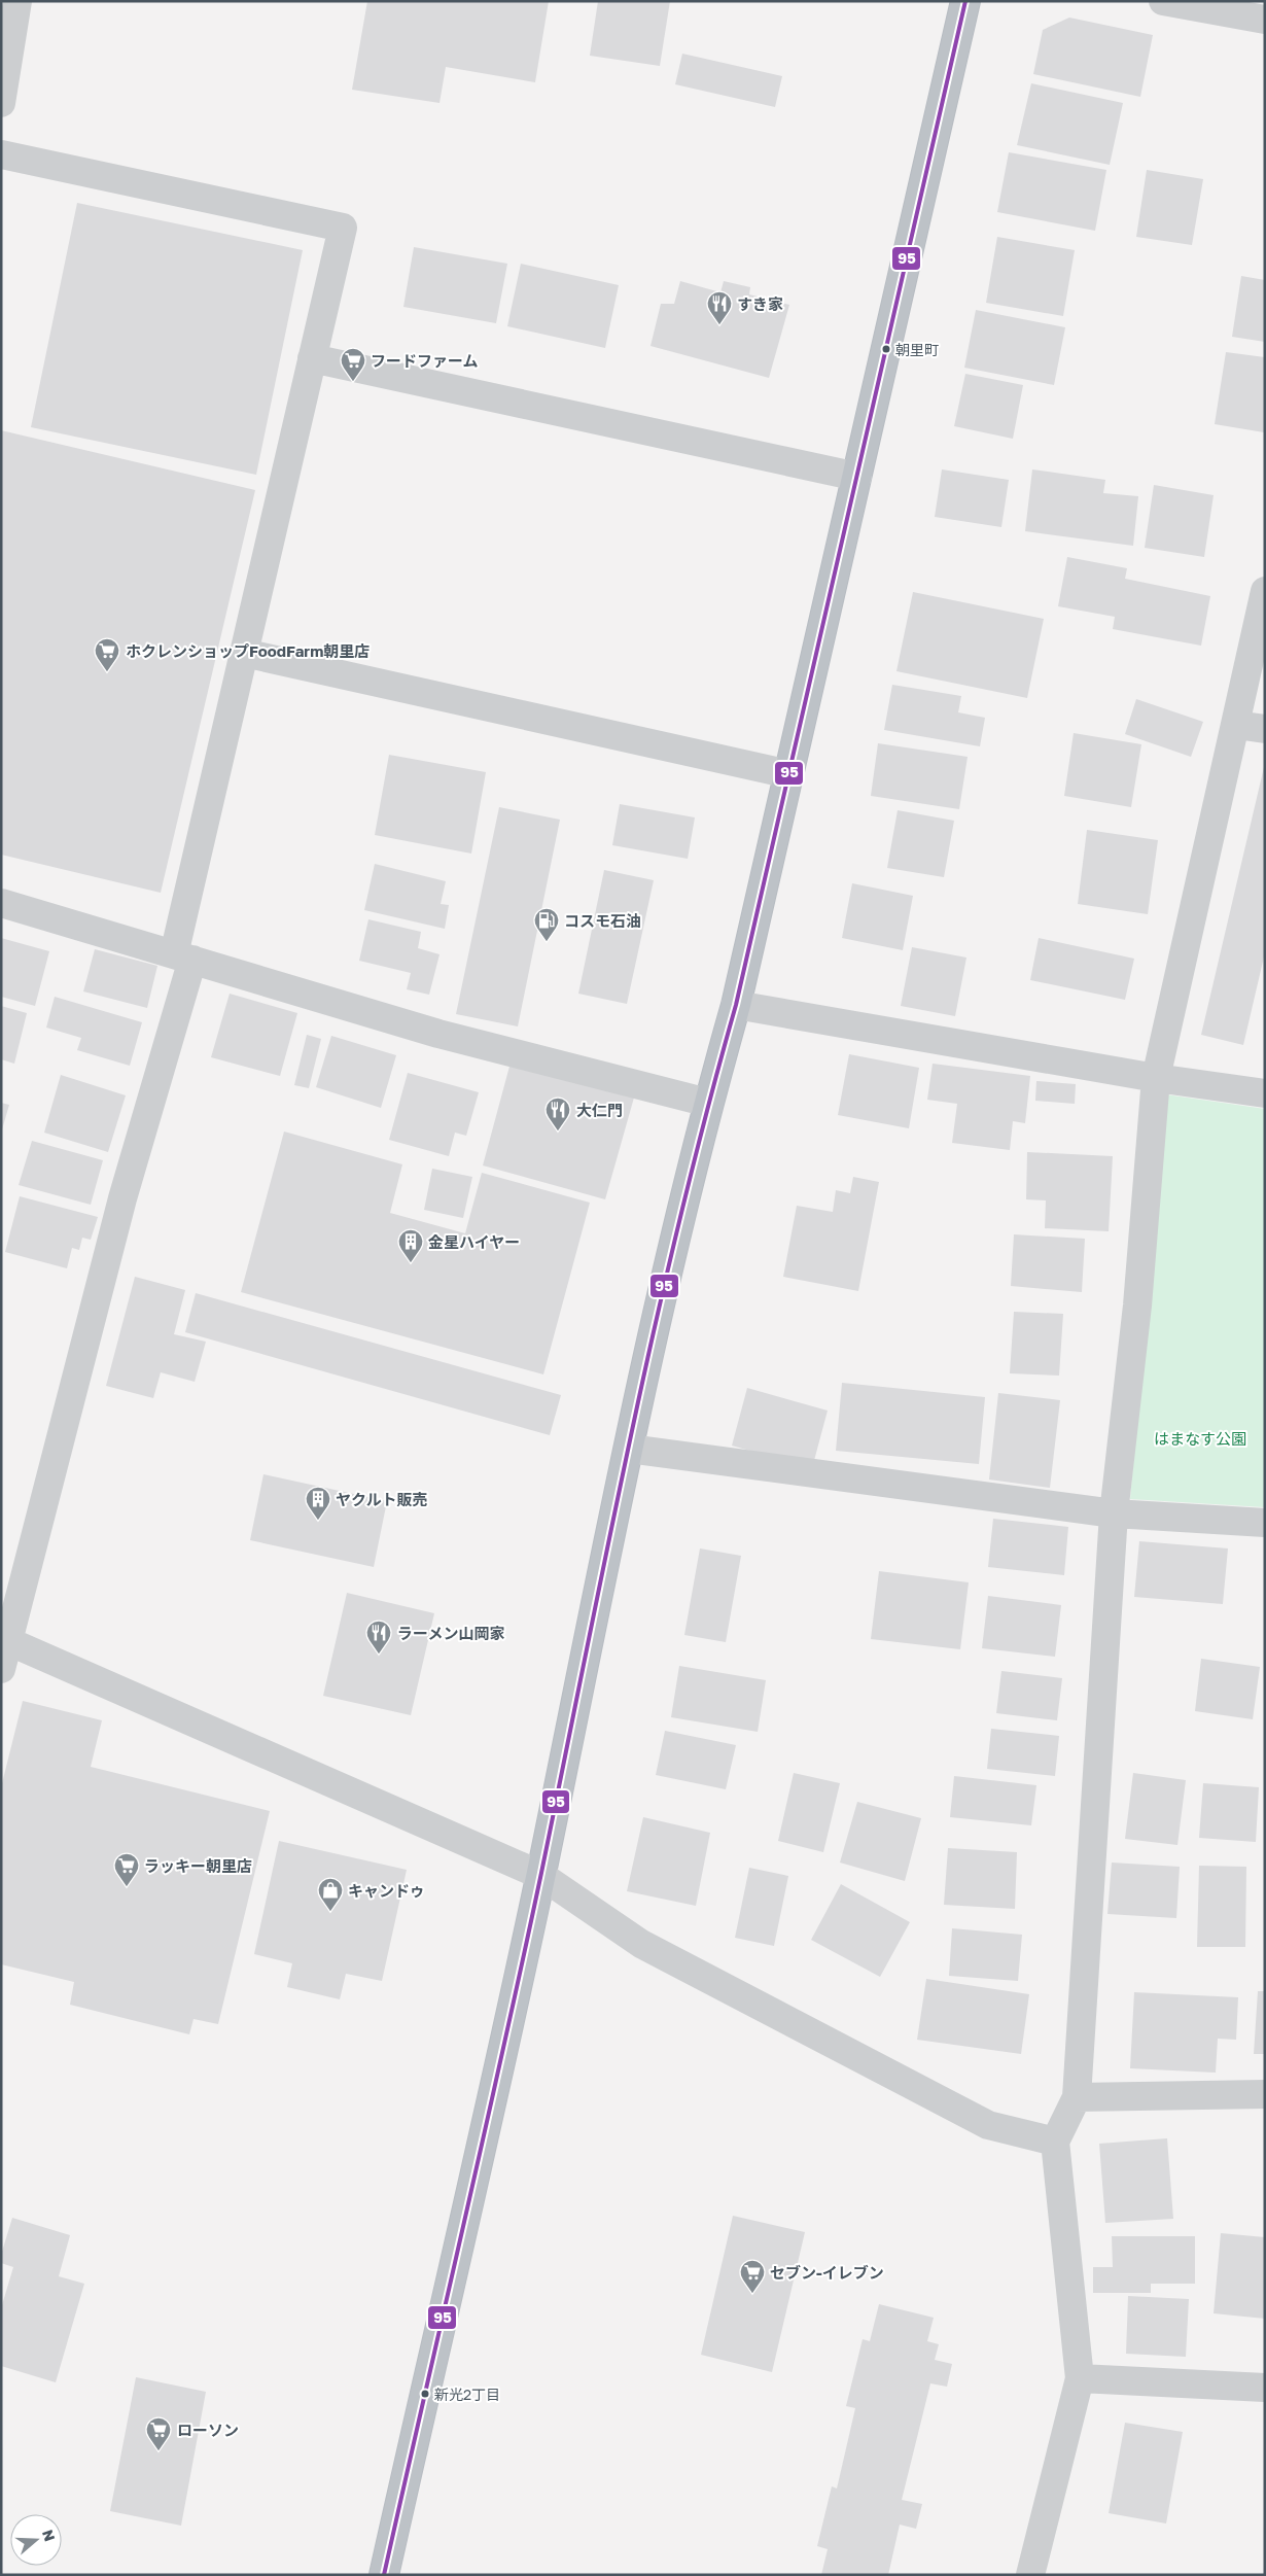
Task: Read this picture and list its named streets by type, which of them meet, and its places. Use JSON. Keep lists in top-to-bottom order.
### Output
{
  "parks": ["はまなす公園"],
  "places": {
    "restaurant": ["すき家", "大仁門", "ラーメン山岡家"],
    "other": ["朝里町", "新光2丁目"],
    "supermarket": [
      "フードファーム",
      "ホクレンショップFoodFarm朝里店",
      "ラッキー朝里店",
      "セブン-イレブン",
      "ローソン"
    ],
    "fuel station": ["コスモ石油"],
    "building": ["金星ハイヤー", "ヤクルト販売"],
    "shop": ["キャンドゥ"]
  },
  "lines": ["transit line 95"],
  "north": "right"
}
